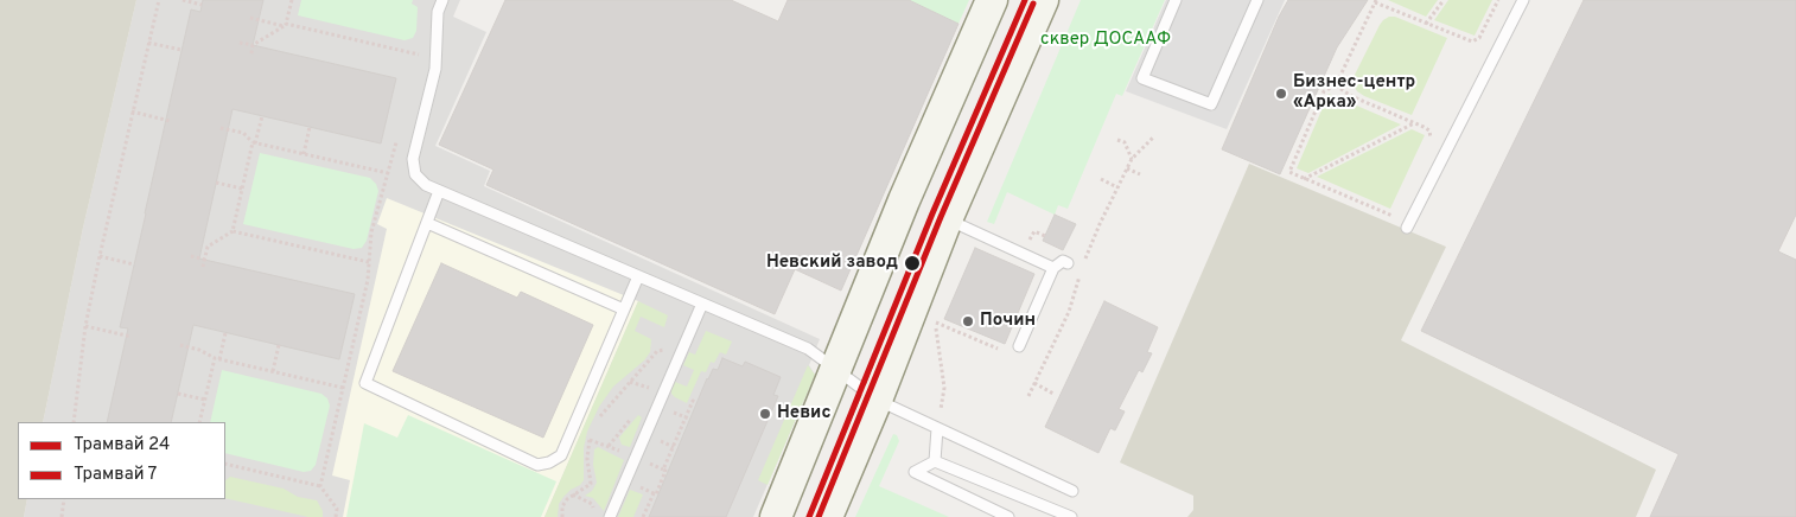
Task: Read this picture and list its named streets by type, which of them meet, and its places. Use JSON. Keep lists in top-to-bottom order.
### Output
{
  "parks": ["сквер ДОСААФ"],
  "places": [
    "Бизнес-центр «Арка»",
    "Невский завод",
    "Почин",
    "Невис"
  ],
  "lines": ["tram line 24", "tram line 7"],
  "legend": ["Трамвай 24", "Трамвай 7"]
}
